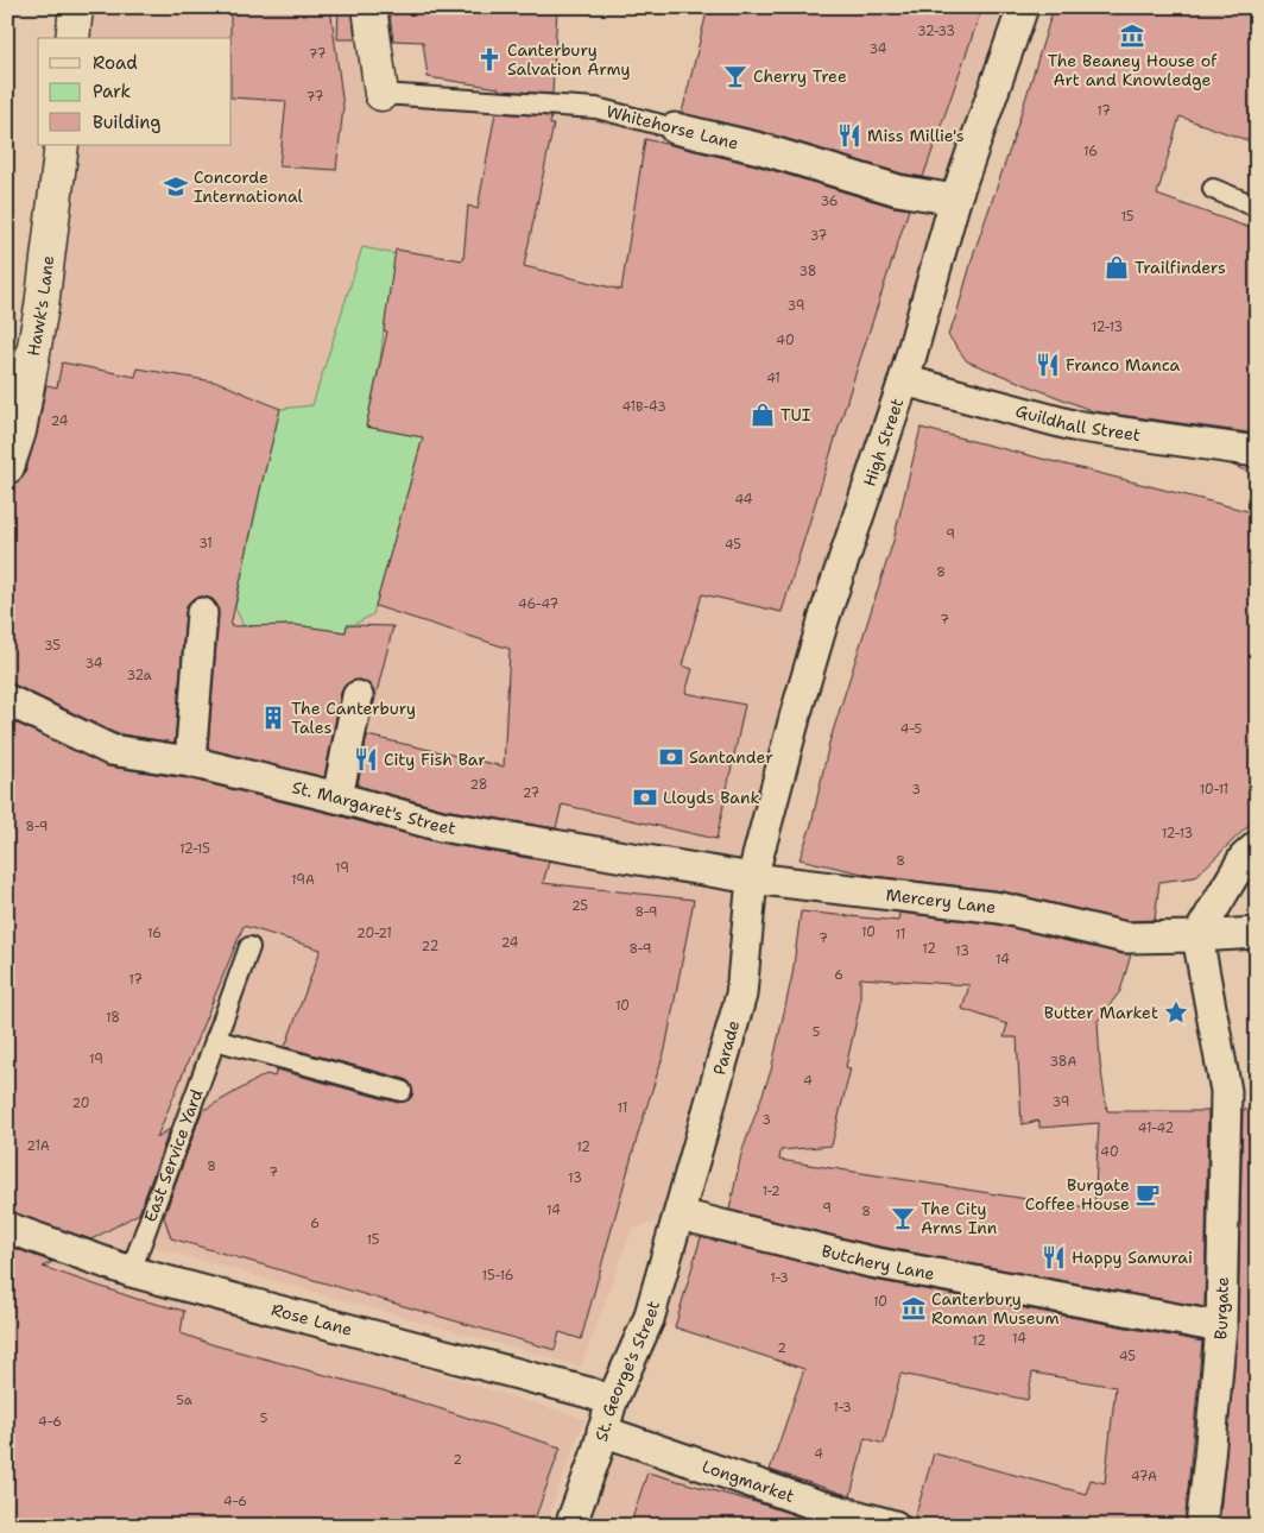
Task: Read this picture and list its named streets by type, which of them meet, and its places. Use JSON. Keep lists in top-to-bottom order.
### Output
{
  "streets": {
    "street": [
      "Whitehorse Lane",
      "Hawk's Lane",
      "Guildhall Street",
      "High Street",
      "St. Margaret's Street",
      "Mercery Lane",
      "Parade",
      "Butchery Lane",
      "Burgate",
      "Rose Lane",
      "St. George's Street",
      "Longmarket"
    ],
    "lane": ["East Service Yard"]
  },
  "crossings": [
    ["Whitehorse Lane", "High Street"],
    ["Guildhall Street", "High Street"],
    ["High Street", "St. Margaret's Street"],
    ["High Street", "Mercery Lane"],
    ["High Street", "Parade"],
    ["St. Margaret's Street", "Mercery Lane"],
    ["St. Margaret's Street", "Parade"],
    ["Mercery Lane", "Parade"],
    ["Mercery Lane", "Burgate"],
    ["Parade", "Butchery Lane"],
    ["Parade", "St. George's Street"],
    ["East Service Yard", "Rose Lane"],
    ["Butchery Lane", "Burgate"],
    ["Butchery Lane", "St. George's Street"],
    ["Rose Lane", "St. George's Street"],
    ["St. George's Street", "Longmarket"]
  ],
  "places": {
    "museum": ["The Beaney House of Art and Knowledge", "Canterbury Roman Museum"],
    "church": ["Canterbury Salvation Army"],
    "bar": ["Cherry Tree", "The City Arms Inn"],
    "restaurant": [
      "Miss Millie's",
      "Franco Manca",
      "City Fish Bar",
      "Happy Samurai"
    ],
    "school or university": ["Concorde International"],
    "shop": ["Trailfinders", "TUI"],
    "building": ["The Canterbury Tales"],
    "bank": ["Santander", "Lloyds Bank"],
    "place": ["Butter Market"],
    "cafe": ["Burgate Coffee House"]
  },
  "house_numbers": [
    "32-33",
    "34",
    "77",
    "77",
    "17",
    "16",
    "36",
    "15",
    "37",
    "38",
    "39",
    "12-13",
    "40",
    "41",
    "41B-43",
    "24",
    "44",
    "9",
    "31",
    "45",
    "8",
    "46-47",
    "7",
    "35",
    "34",
    "32a",
    "4-5",
    "28",
    "3",
    "10-11",
    "27",
    "8-9",
    "12-13",
    "12-15",
    "8",
    "19",
    "19A",
    "25",
    "8-9",
    "10",
    "16",
    "20-21",
    "11",
    "7",
    "24",
    "22",
    "8-9",
    "12",
    "13",
    "14",
    "6",
    "17",
    "10",
    "18",
    "5",
    "19",
    "38A",
    "4",
    "39",
    "20",
    "11",
    "3",
    "41-42",
    "21A",
    "12",
    "40",
    "8",
    "7",
    "13",
    "1-2",
    "9",
    "14",
    "8",
    "6",
    "15",
    "15-16",
    "1-3",
    "10",
    "14",
    "12",
    "2",
    "45",
    "5a",
    "1-3",
    "5",
    "4-6",
    "4",
    "2",
    "47A",
    "4-6"
  ],
  "legend": ["Road", "Park", "Building"]
}
